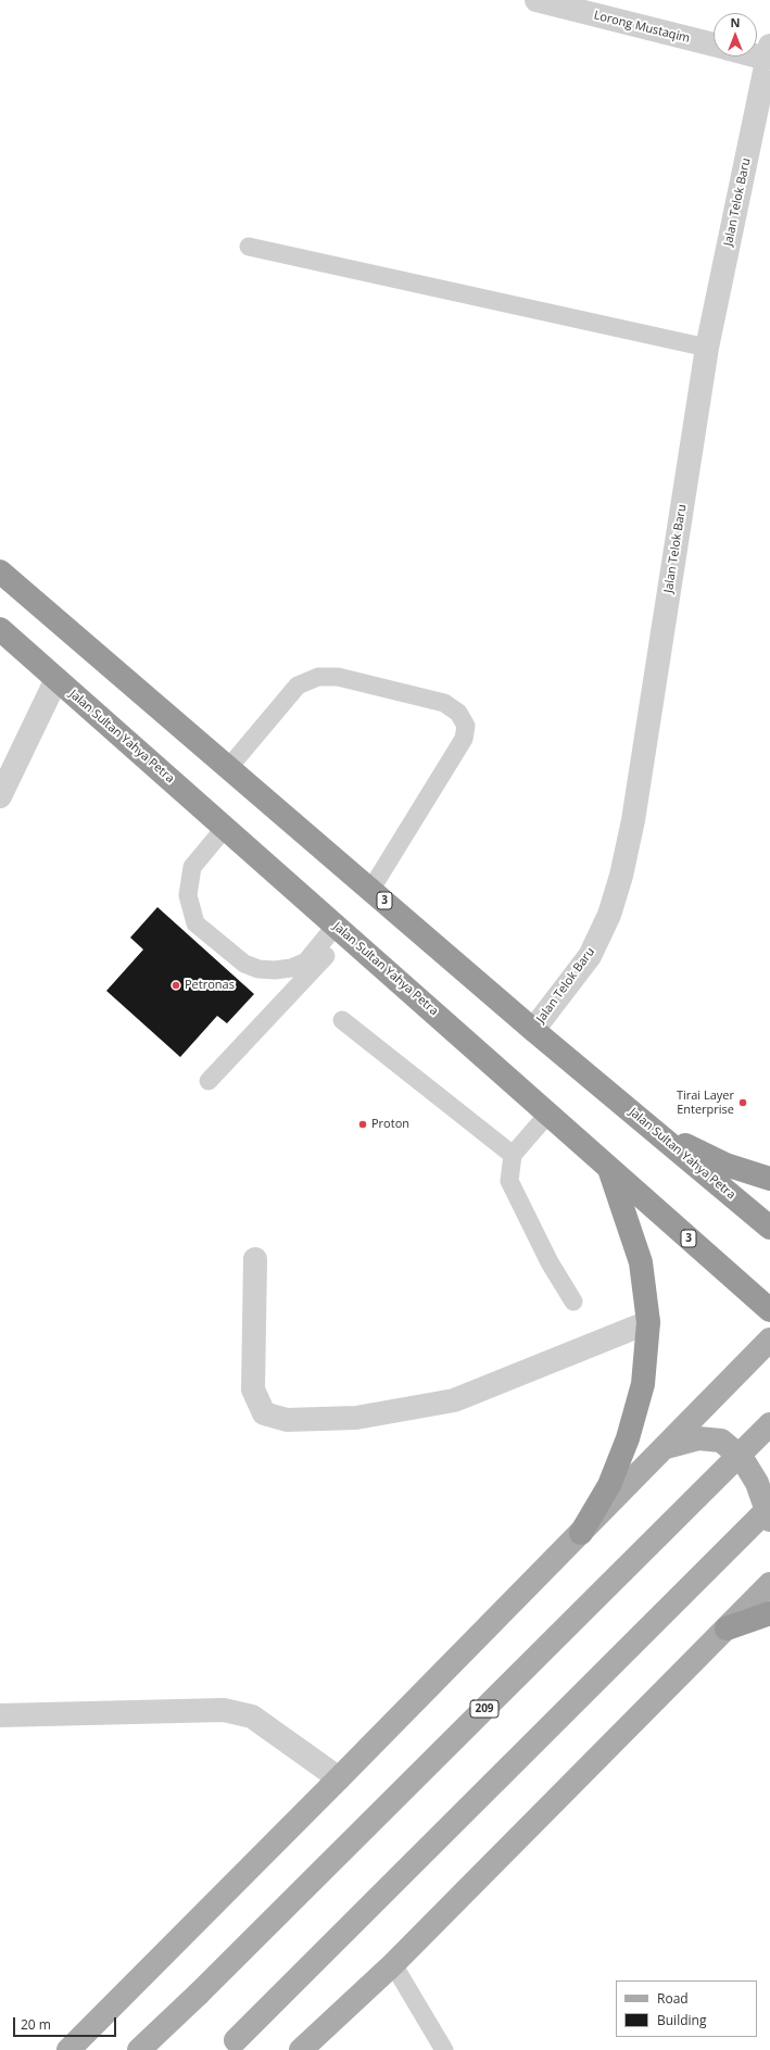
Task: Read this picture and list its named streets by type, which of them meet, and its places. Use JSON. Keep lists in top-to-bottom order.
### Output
{
  "streets": {
    "highway": ["Jalan Sultan Yahya Petra", "3"],
    "main road": ["209"],
    "street": ["Lorong Mustaqim", "Jalan Telok Baru"]
  },
  "crossings": [
    ["Lorong Mustaqim", "Jalan Telok Baru"],
    ["Jalan Telok Baru", "Jalan Sultan Yahya Petra"]
  ],
  "places": ["Petronas", "Tirai Layer Enterprise", "Proton"],
  "legend": ["Road", "Building"],
  "scale_bar": "20 m",
  "north": "top"
}
